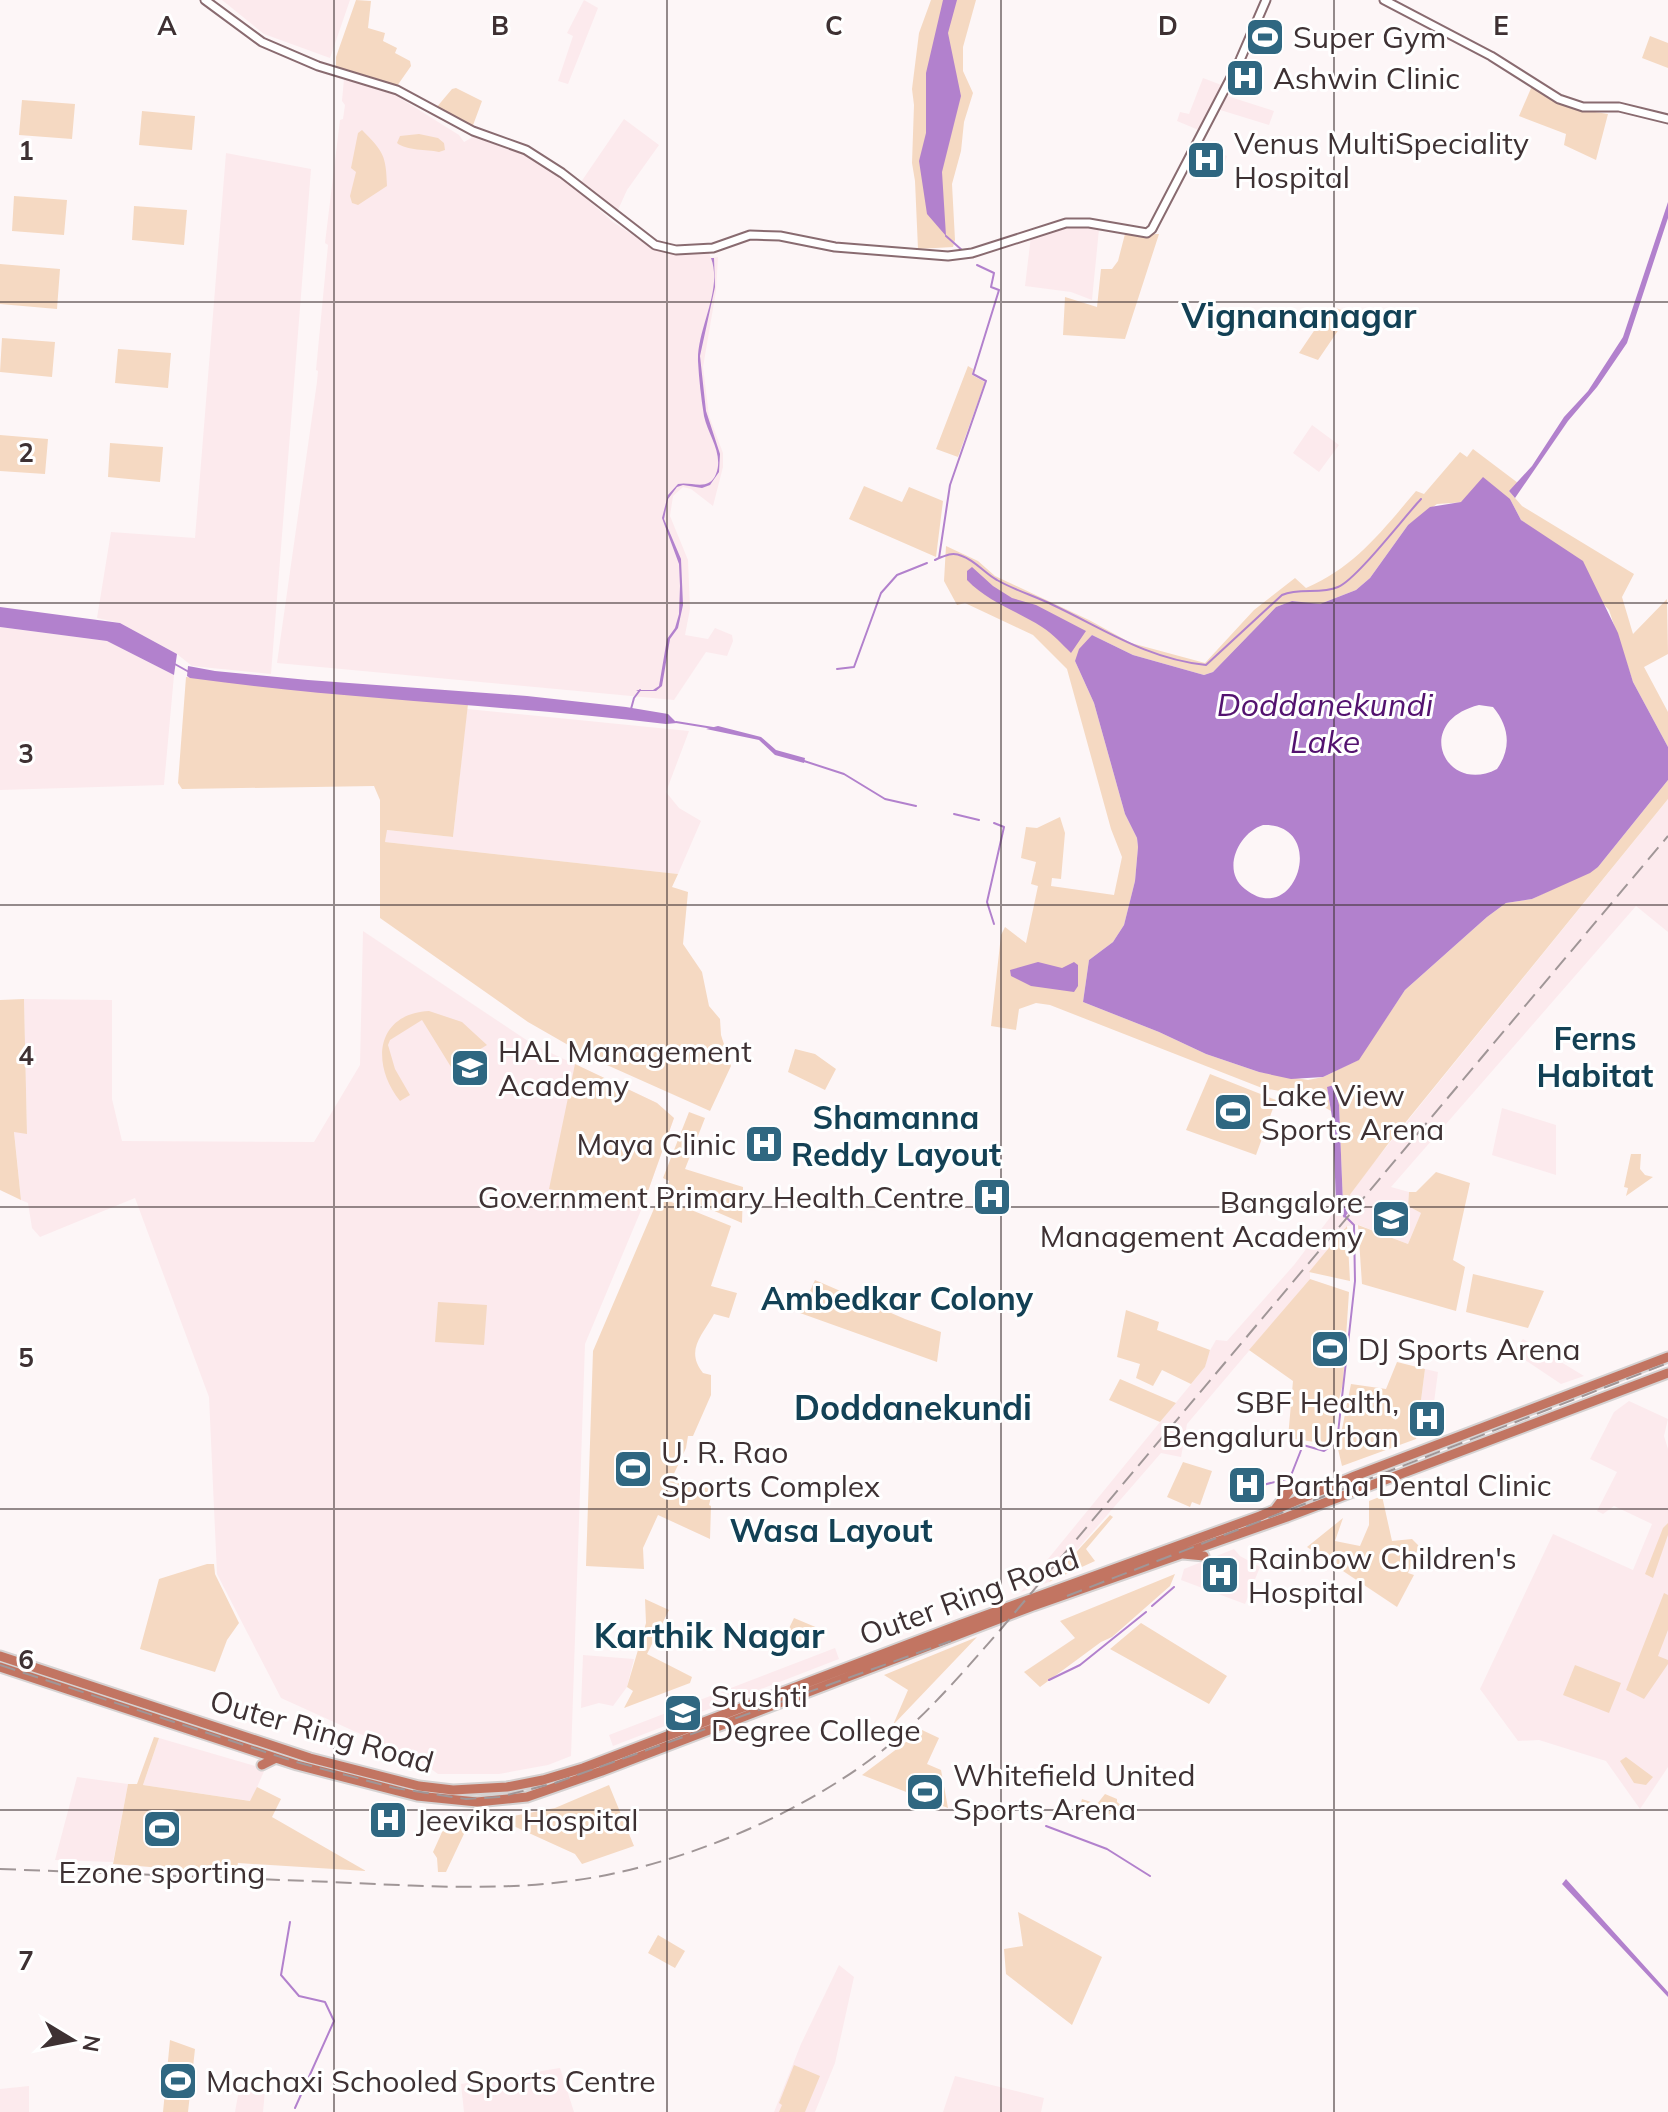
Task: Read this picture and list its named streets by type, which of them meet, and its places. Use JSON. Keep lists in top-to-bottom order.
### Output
{
  "streets": {
    "highway": ["Outer Ring Road"]
  },
  "districts": [
    "Vignananagar",
    "Ferns Habitat",
    "Shamanna Reddy Layout",
    "Ambedkar Colony",
    "Doddanekundi",
    "Wasa Layout",
    "Karthik Nagar"
  ],
  "water": ["Doddanekundi Lake"],
  "places": {
    "sports": [
      "Super Gym",
      "Lake View Sports Arena",
      "DJ Sports Arena",
      "U. R. Rao Sports Complex",
      "Whitefield United Sports Arena",
      "Ezone sporting",
      "Machaxi Schooled Sports Centre"
    ],
    "hospital": [
      "Ashwin Clinic",
      "Venus MultiSpeciality Hospital",
      "Maya Clinic",
      "Government Primary Health Centre",
      "SBF Health, Bengaluru Urban",
      "Partha Dental Clinic",
      "Rainbow Children's Hospital",
      "Jeevika Hospital"
    ],
    "school or university": ["HAL Management Academy", "Bangalore Management Academy", "Srushti Degree College"]
  },
  "north": "right",
  "grid": {
    "columns": [
      "A",
      "B",
      "C",
      "D",
      "E"
    ],
    "rows": [
      "1",
      "2",
      "3",
      "4",
      "5",
      "6",
      "7"
    ]
  }
}
